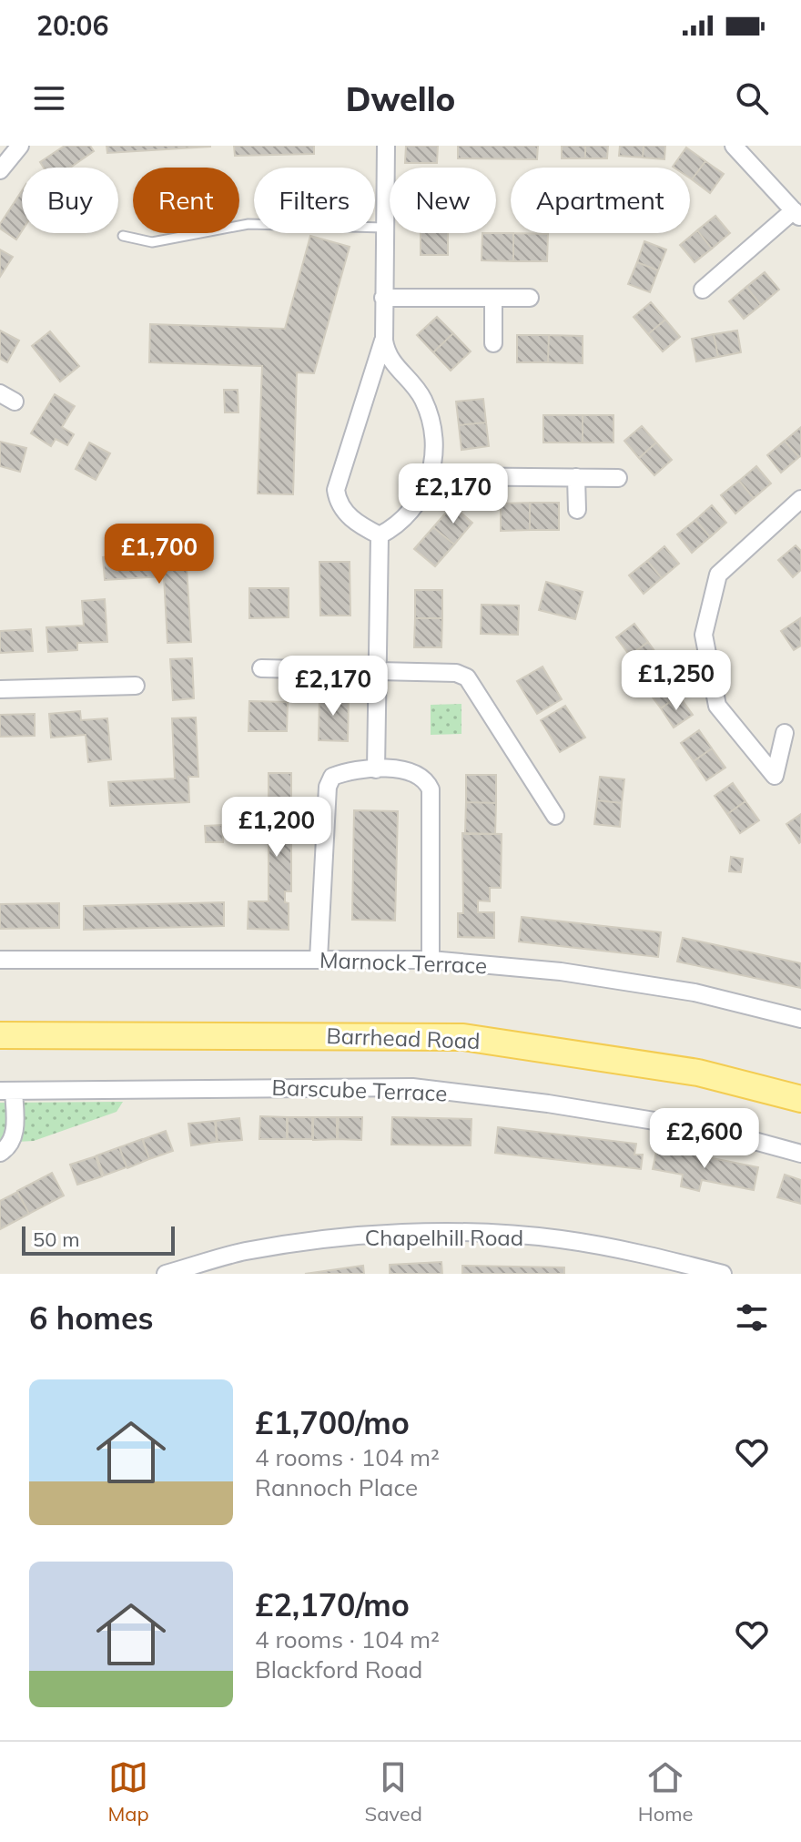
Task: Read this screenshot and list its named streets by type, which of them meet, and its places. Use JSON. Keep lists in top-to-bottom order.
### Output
{
  "streets": {
    "main road": ["Barrhead Road"],
    "street": ["Marnock Terrace", "Barscube Terrace", "Chapelhill Road"]
  },
  "scale_bar": "50 m",
  "page": {
    "status": "20:06",
    "header": "Dwello",
    "chip": [
      "Buy",
      "Rent",
      "Filters",
      "New",
      "Apartment"
    ],
    "price": [
      "£2,170",
      "£1,700",
      "£1,250",
      "£2,170",
      "£1,200",
      "£2,600"
    ],
    "scale": "50 m",
    "heading": "6 homes",
    "list": [
      {
        "name": "£1,700/mo",
        "note": "4 rooms · 104 m² · Rannoch Place"
      },
      {
        "name": "£2,170/mo",
        "note": "4 rooms · 104 m² · Blackford Road"
      }
    ],
    "tabs": ["Map", "Saved", "Home"]
  }
}
